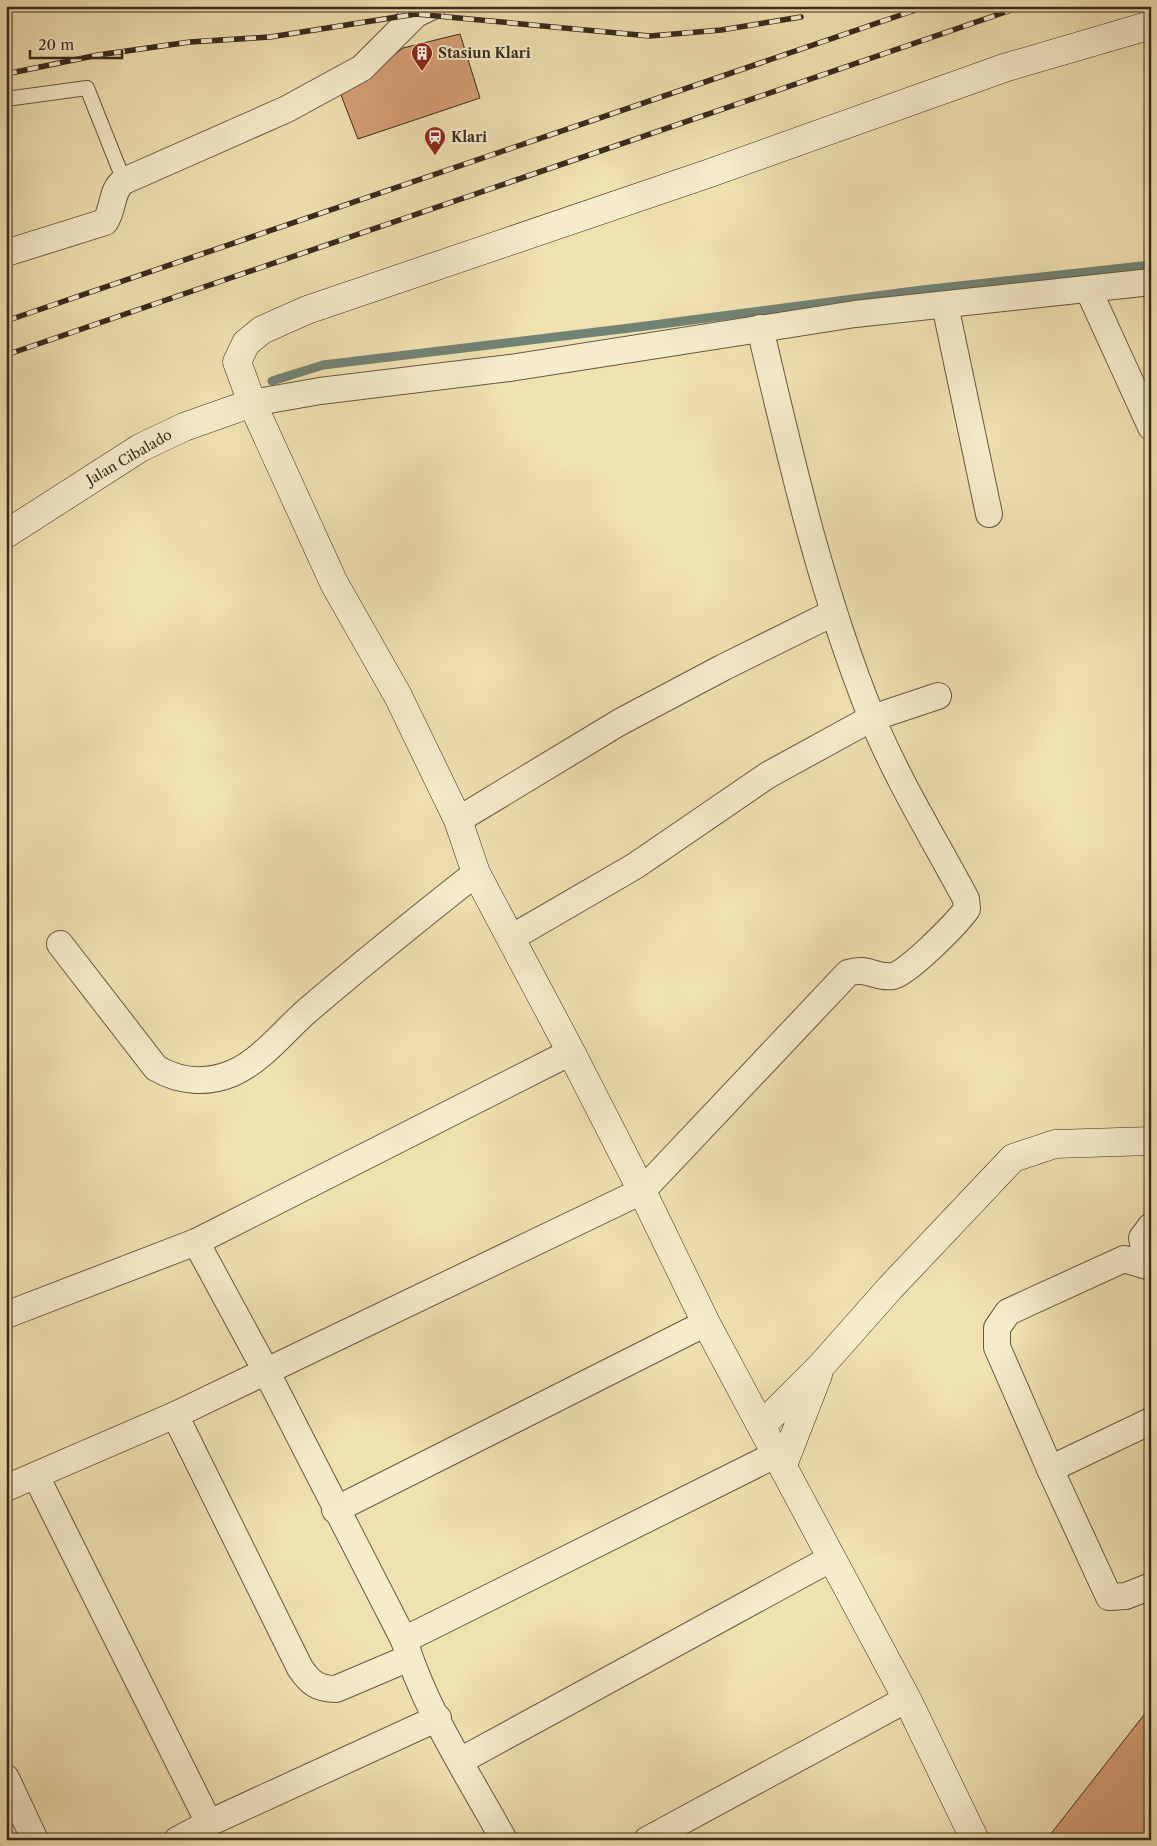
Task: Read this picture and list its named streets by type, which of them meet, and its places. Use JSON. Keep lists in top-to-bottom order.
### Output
{
  "streets": {
    "street": ["Jalan Cibalado"]
  },
  "places": {
    "building": ["Stasiun Klari"],
    "station": ["Klari"]
  },
  "scale_bar": "20 m"
}
